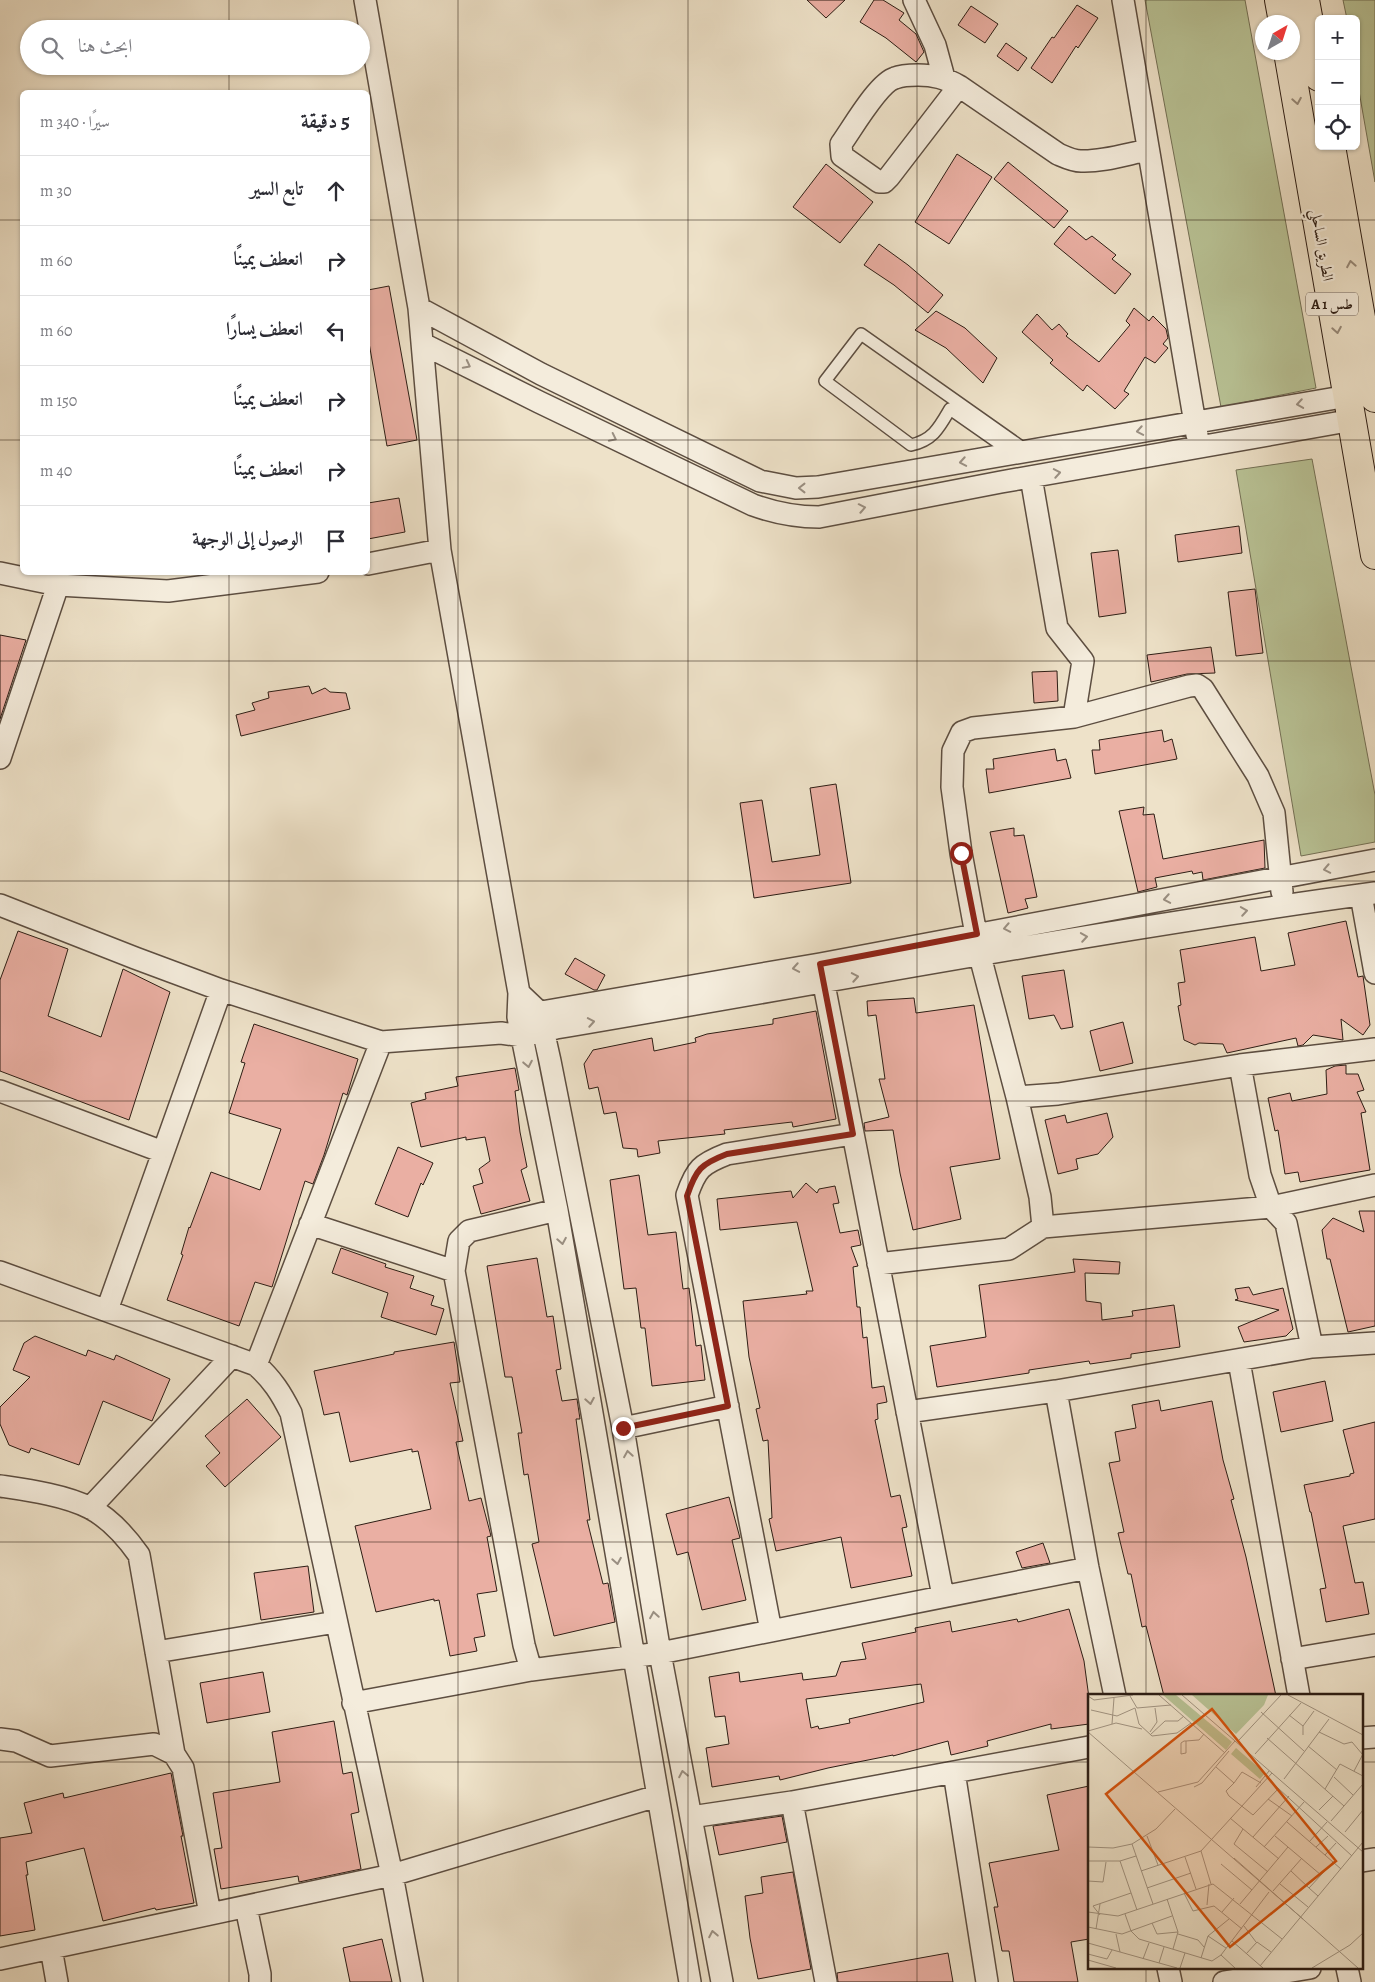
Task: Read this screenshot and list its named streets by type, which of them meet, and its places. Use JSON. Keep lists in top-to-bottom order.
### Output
{
  "streets": {
    "highway": ["الطريق الساحلي", "A 1 طس"]
  },
  "crossings": [
    ["الطريق الساحلي", "A 1 طس"]
  ],
  "north": "top right",
  "page": {
    "map_buttons": ["+", "−"],
    "search": "ابحث هنا",
    "heading": ["5 دقيقة", "سيرًا · 340 m"],
    "list": [
      ["تابع السير", "30 m"],
      ["انعطف يمينًا", "60 m"],
      ["انعطف يسارًا", "60 m"],
      ["انعطف يمينًا", "150 m"],
      ["انعطف يمينًا", "40 m"],
      "الوصول إلى الوجهة"
    ]
  }
}
